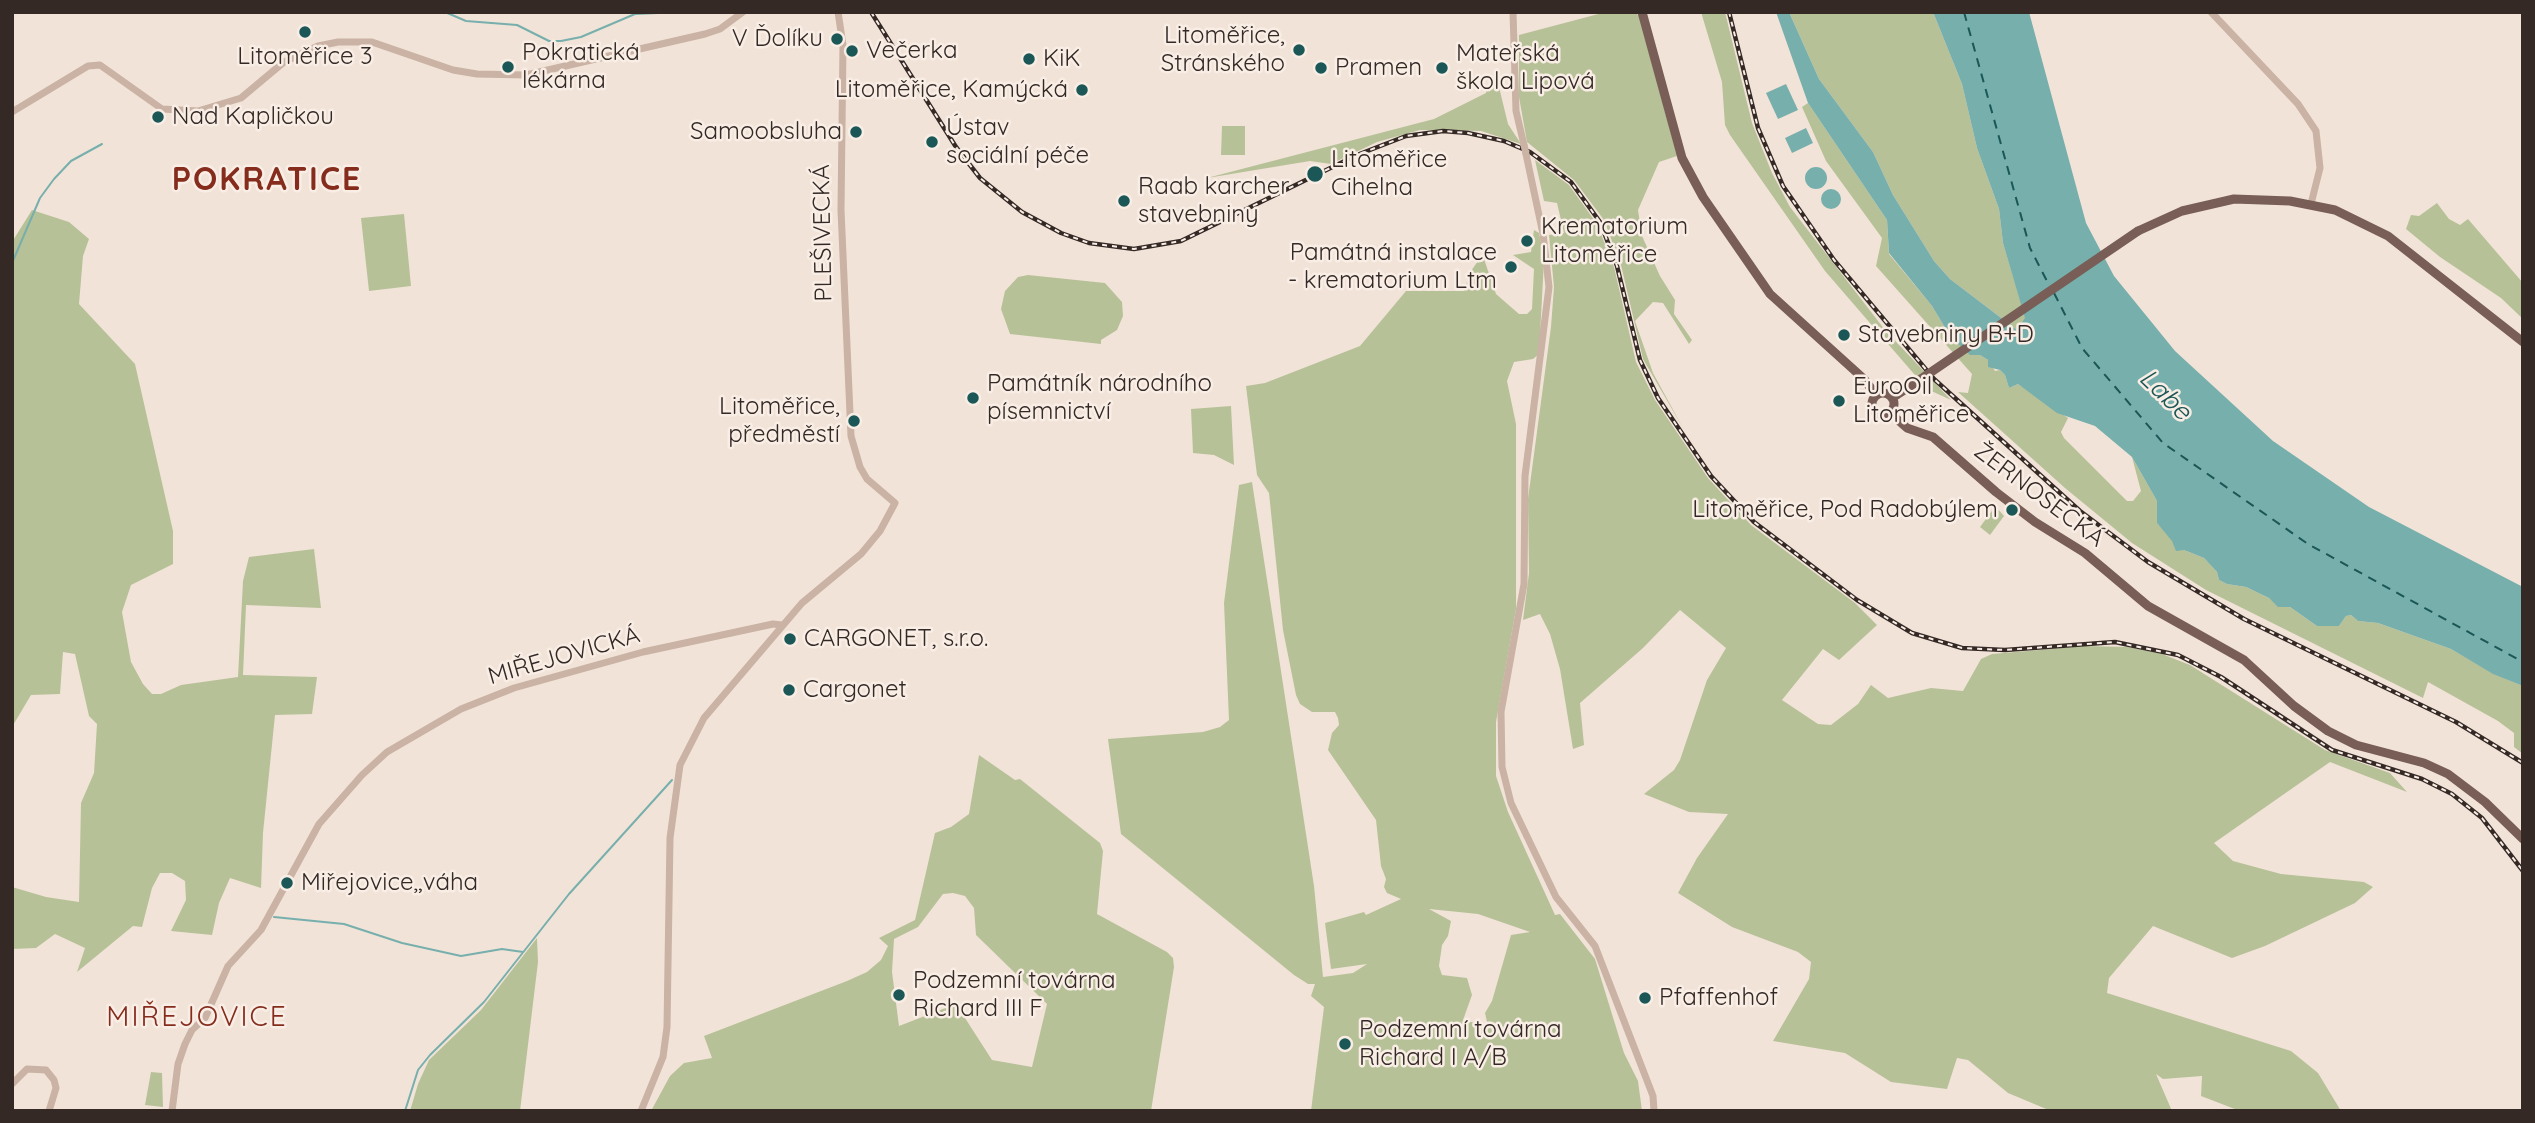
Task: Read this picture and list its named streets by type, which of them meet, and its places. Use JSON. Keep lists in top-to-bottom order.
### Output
{
  "streets": {
    "main road": ["ŽERNOSECKÁ"],
    "street": ["PLEŠIVECKÁ", "MIŘEJOVICKÁ"]
  },
  "crossings": [
    ["PLEŠIVECKÁ", "MIŘEJOVICKÁ"]
  ],
  "districts": ["POKRATICE", "MIŘEJOVICE"],
  "water": ["Labe"],
  "places": [
    "Litoměřice 3",
    "V Ďolíku",
    "Litoměřice, Stránského",
    "Večerka",
    "KiK",
    "Pokratická lékárna",
    "Pramen",
    "Mateřská škola Lipová",
    "Litoměřice, Kamýcká",
    "Nad Kapličkou",
    "Samoobsluha",
    "Ústav sociální péče",
    "Litoměřice Cihelna",
    "Raab karcher stavebniny",
    "Krematorium Litoměřice",
    "Památná instalace - krematorium Ltm",
    "Stavebniny B+D",
    "Památník národního písemnictví",
    "EuroOil Litoměřice",
    "Litoměřice, předměstí",
    "Litoměřice, Pod Radobýlem",
    "CARGONET, s.r.o.",
    "Cargonet",
    "Miřejovice,,váha",
    "Podzemní továrna Richard III F",
    "Pfaffenhof",
    "Podzemní továrna Richard I A/B"
  ]
}
